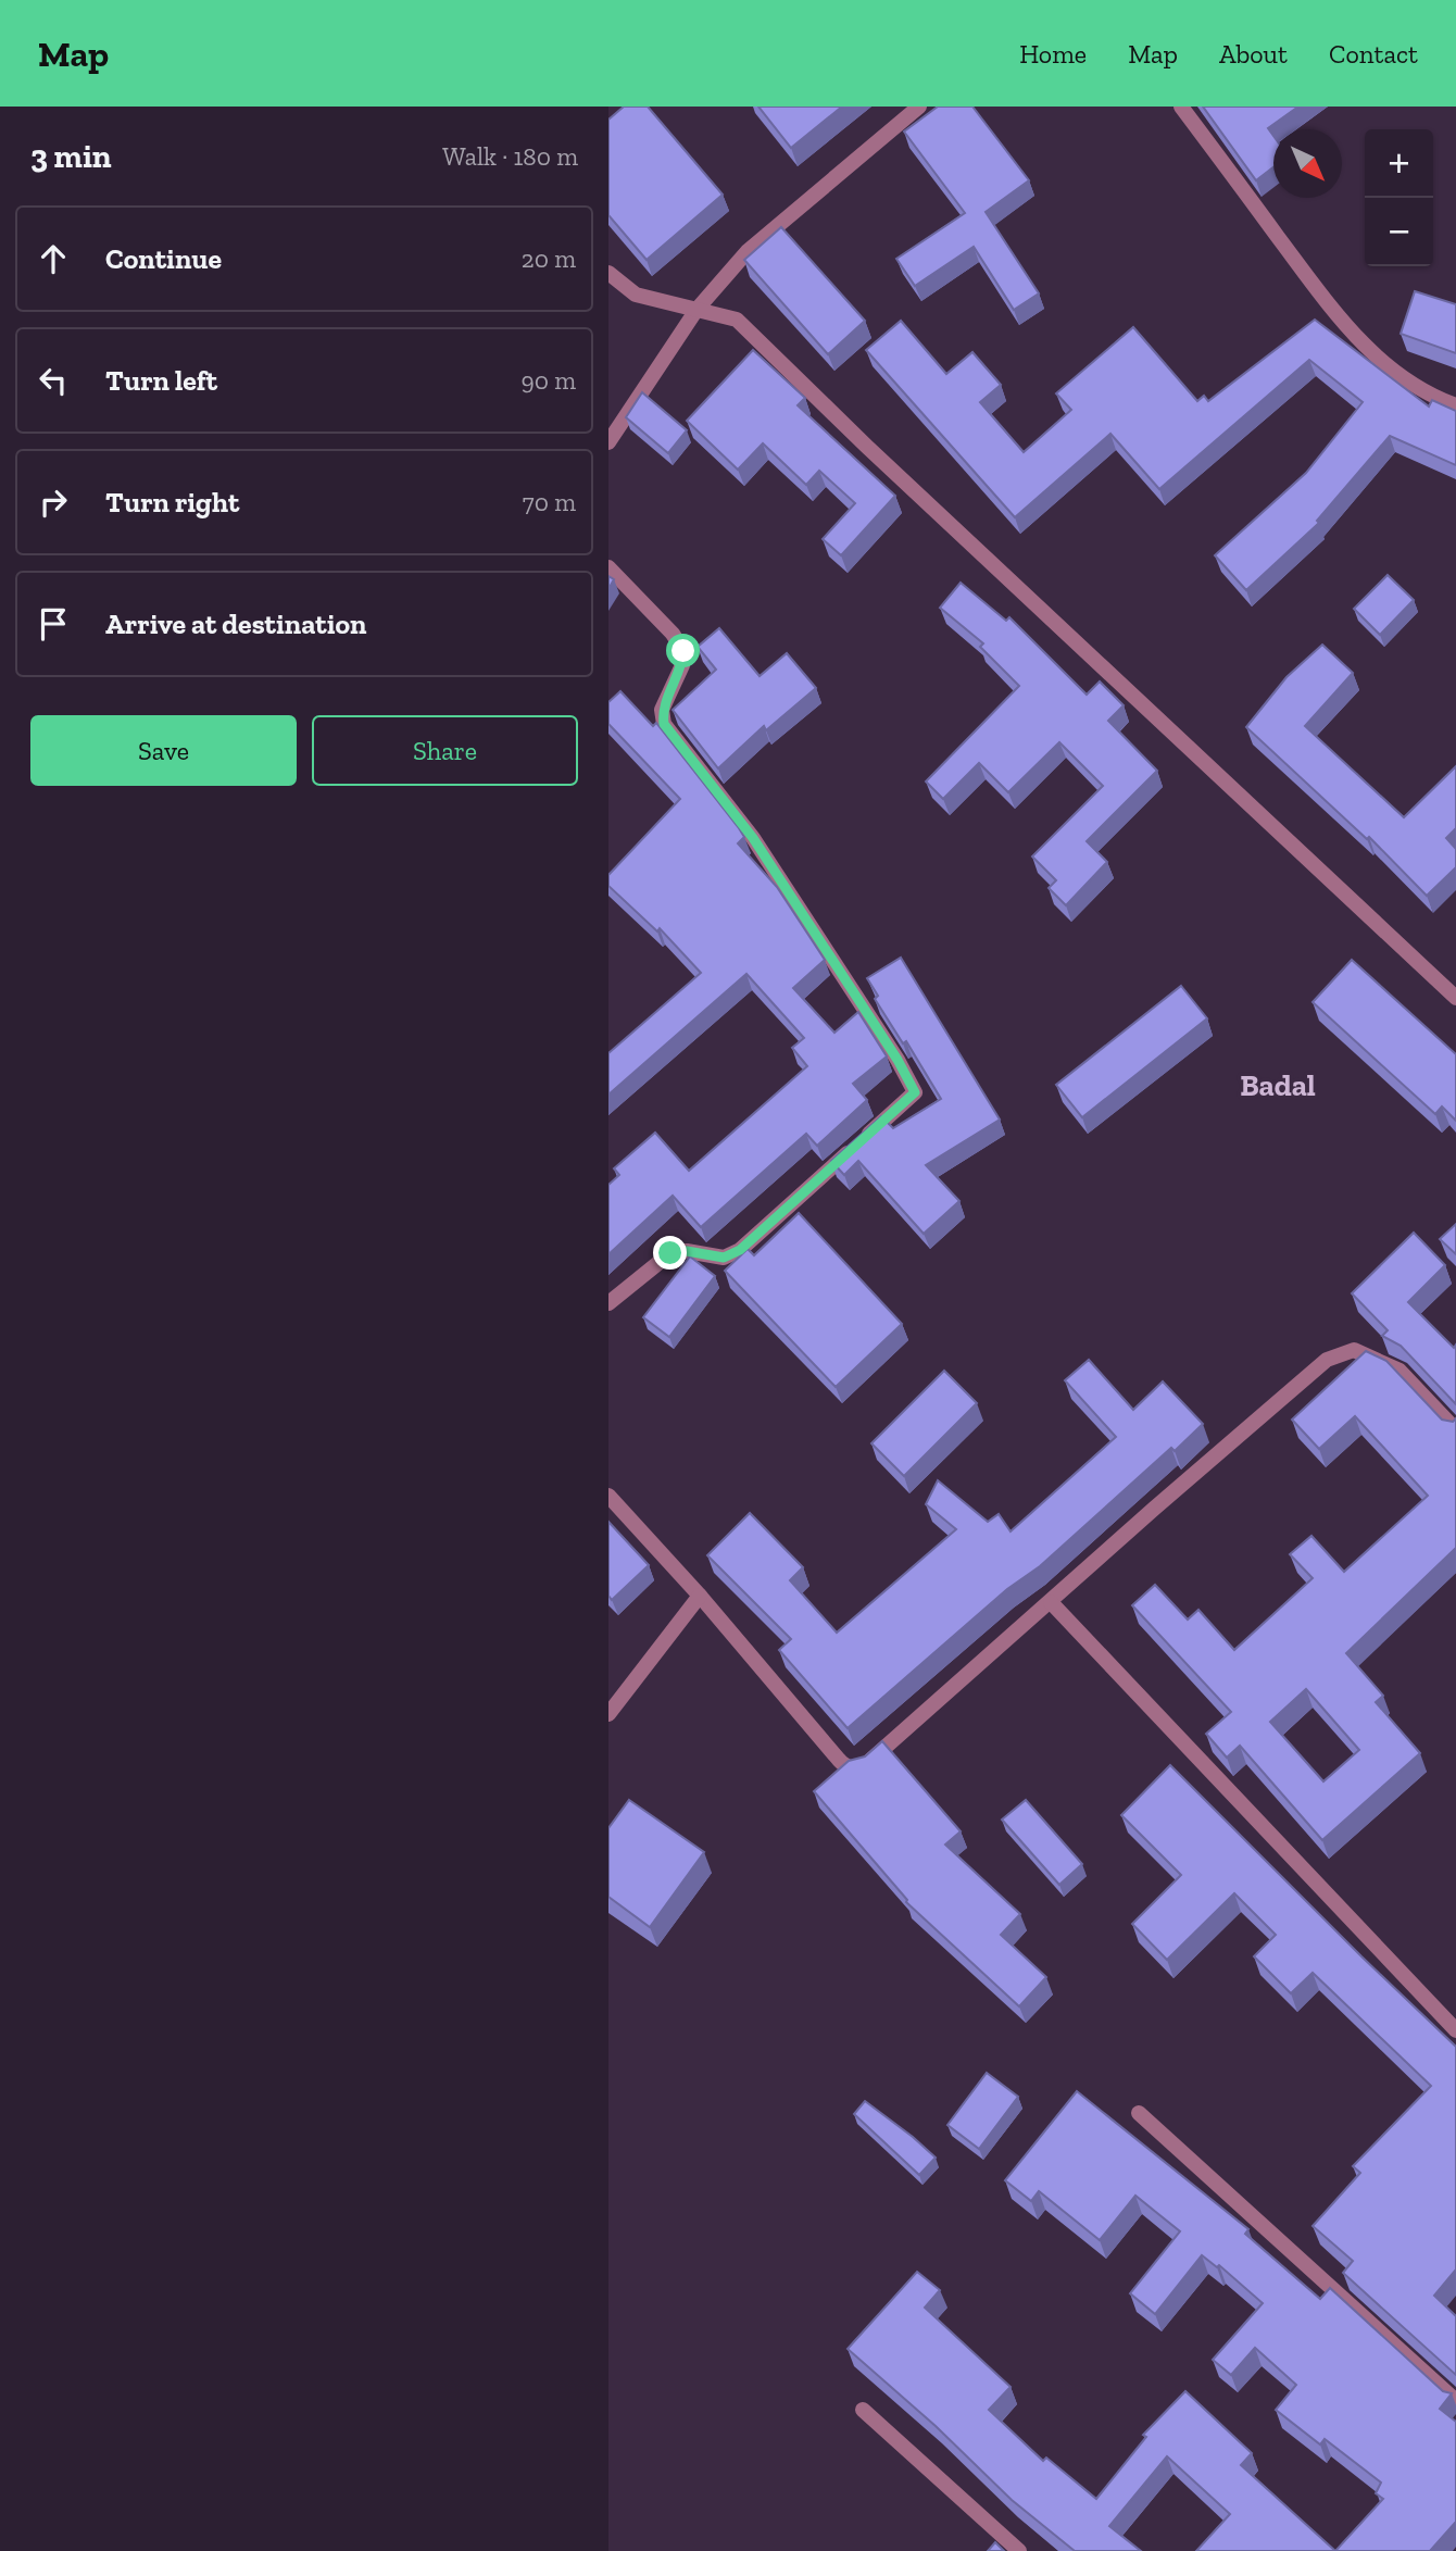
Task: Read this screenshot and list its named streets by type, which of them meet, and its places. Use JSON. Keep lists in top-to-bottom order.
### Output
{
  "districts": ["Badal"],
  "north": "bottom right",
  "page": {
    "header": "Map",
    "nav": [
      "Home",
      "Map",
      "About",
      "Contact"
    ],
    "heading": ["3 min", "Walk · 180 m"],
    "map_buttons": ["+", "−"],
    "list": [
      ["Continue", "20 m"],
      ["Turn left", "90 m"],
      ["Turn right", "70 m"],
      "Arrive at destination"
    ],
    "buttons": ["Save", "Share"]
  }
}
